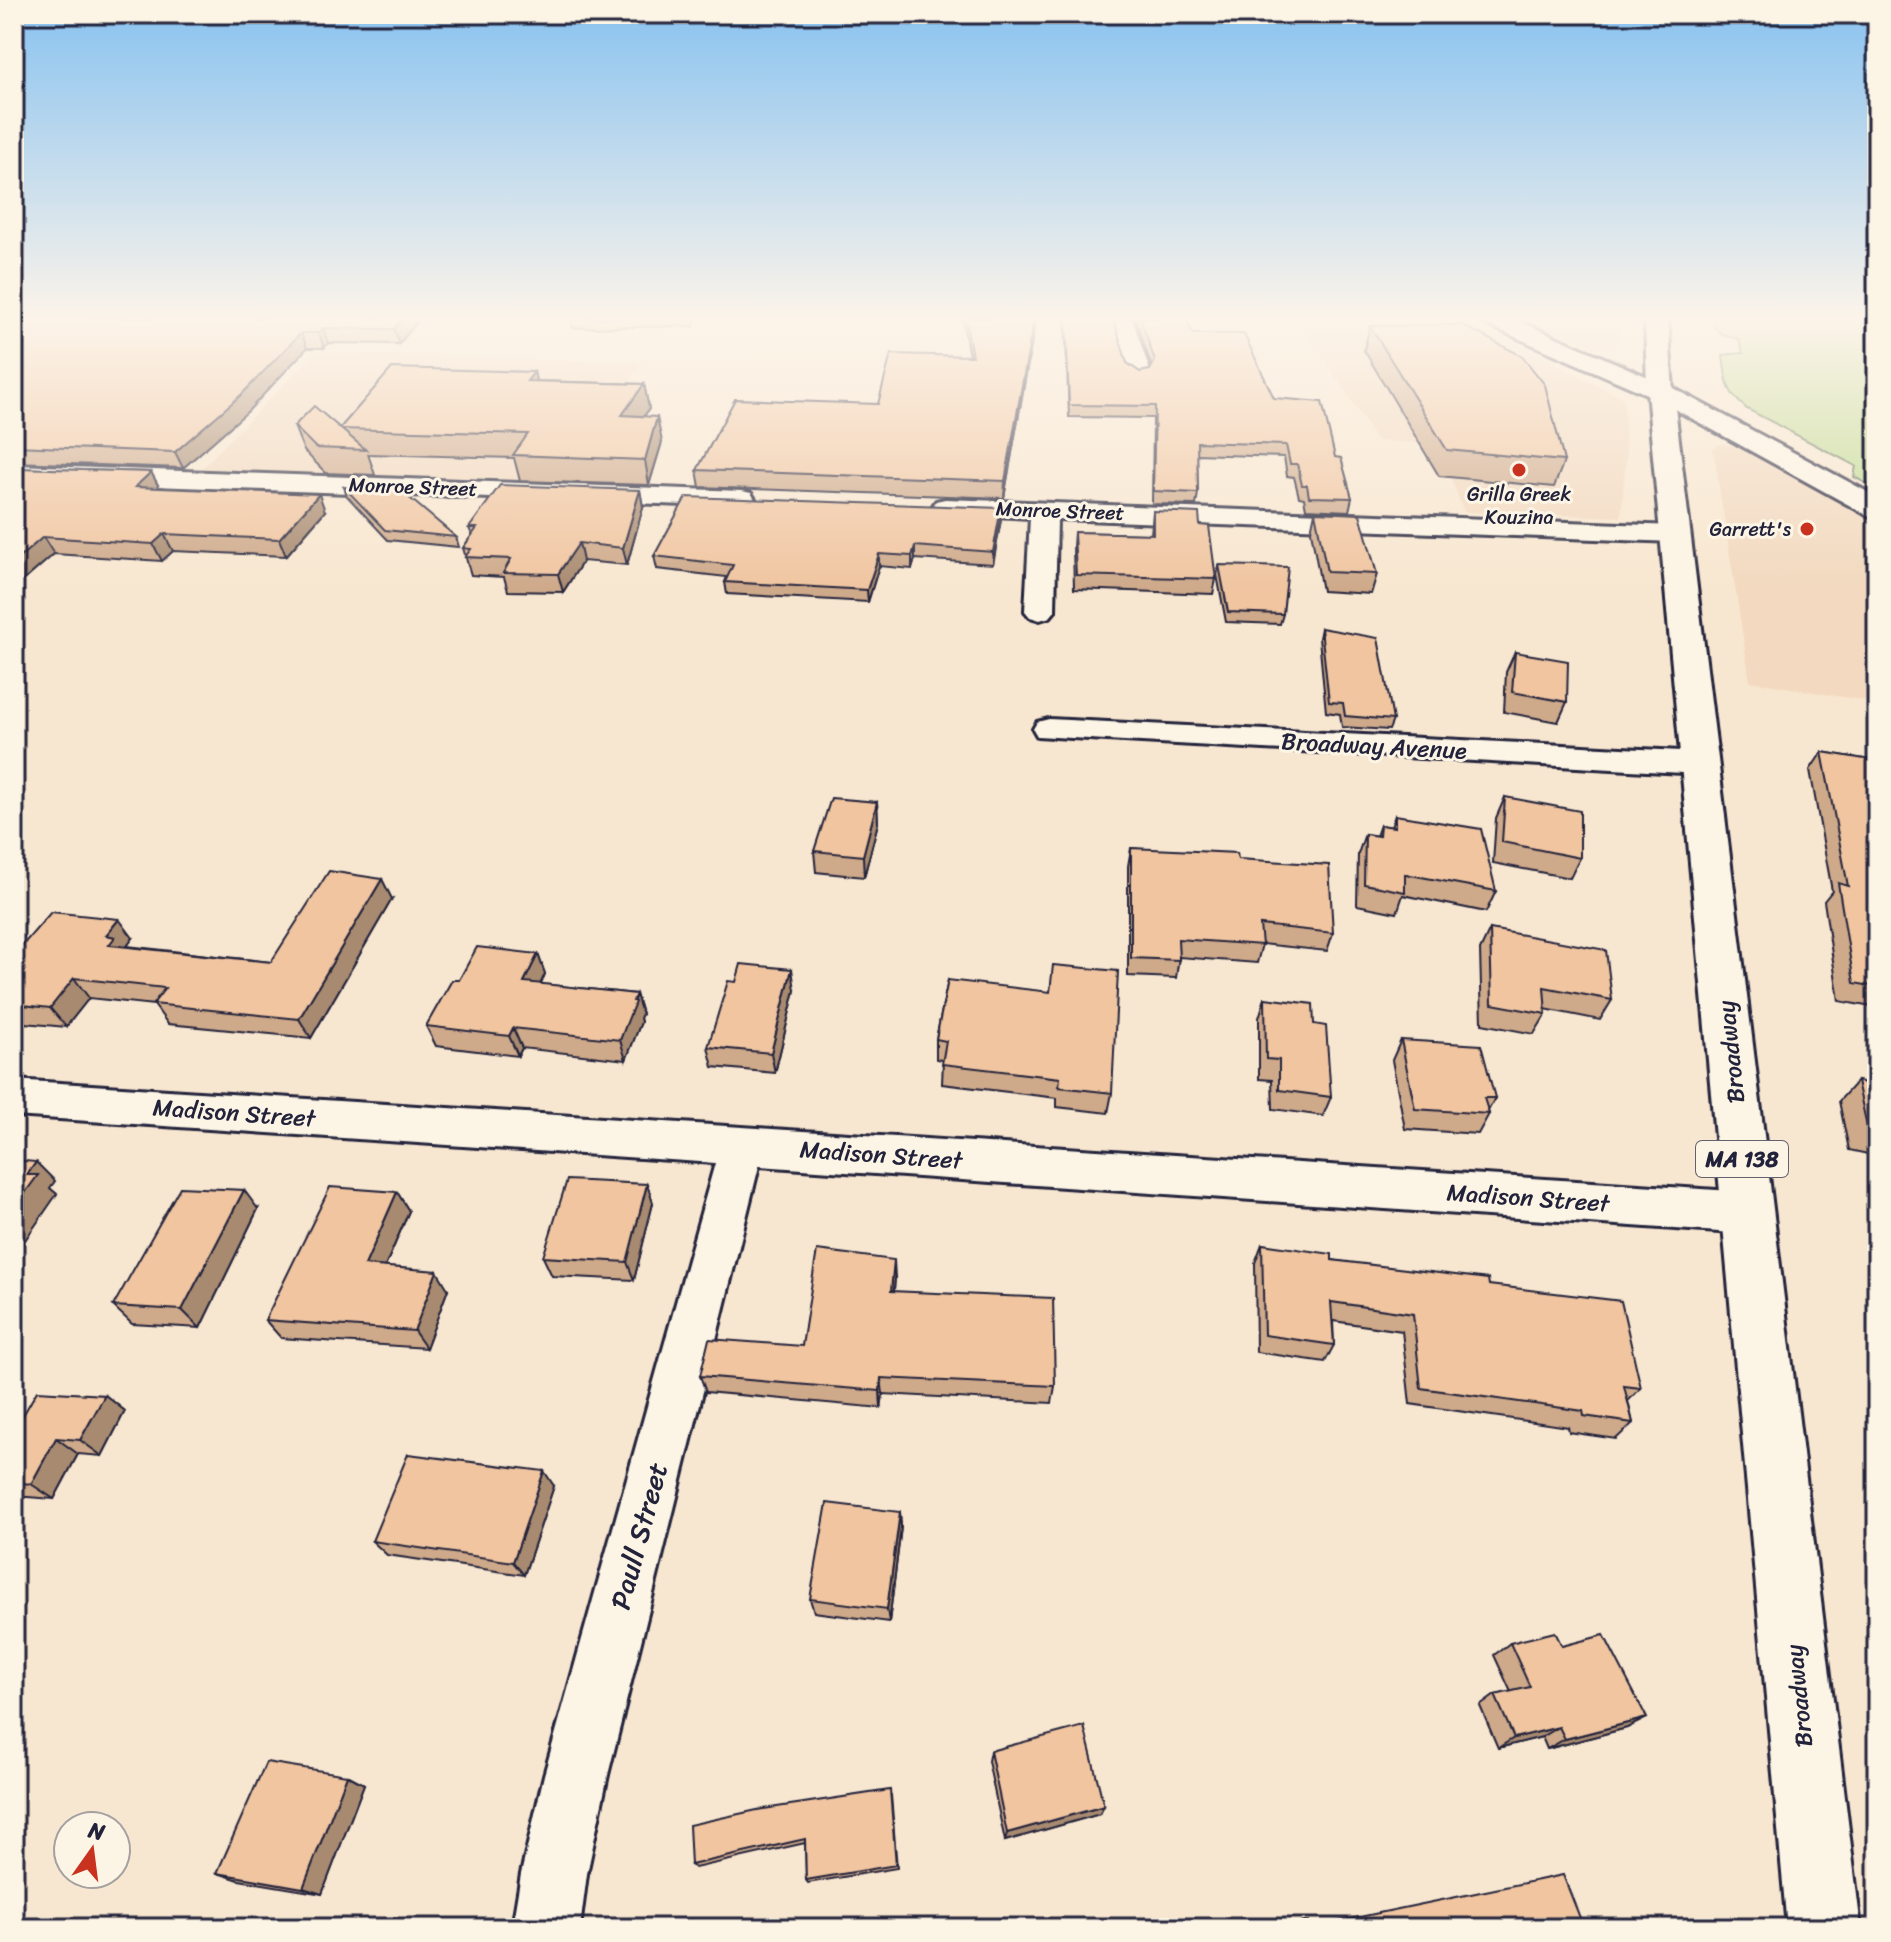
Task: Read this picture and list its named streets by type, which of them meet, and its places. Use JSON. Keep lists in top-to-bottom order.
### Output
{
  "streets": {
    "main road": ["Broadway", "MA 138"],
    "street": [
      "Monroe Street",
      "Broadway Avenue",
      "Madison Street",
      "Paull Street"
    ]
  },
  "crossings": [
    ["Monroe Street", "Broadway"],
    ["Broadway Avenue", "Broadway"],
    ["Broadway", "Madison Street"],
    ["Madison Street", "Paull Street"]
  ],
  "places": ["Grilla Greek Kouzina", "Garrett's"],
  "north": "top"
}
